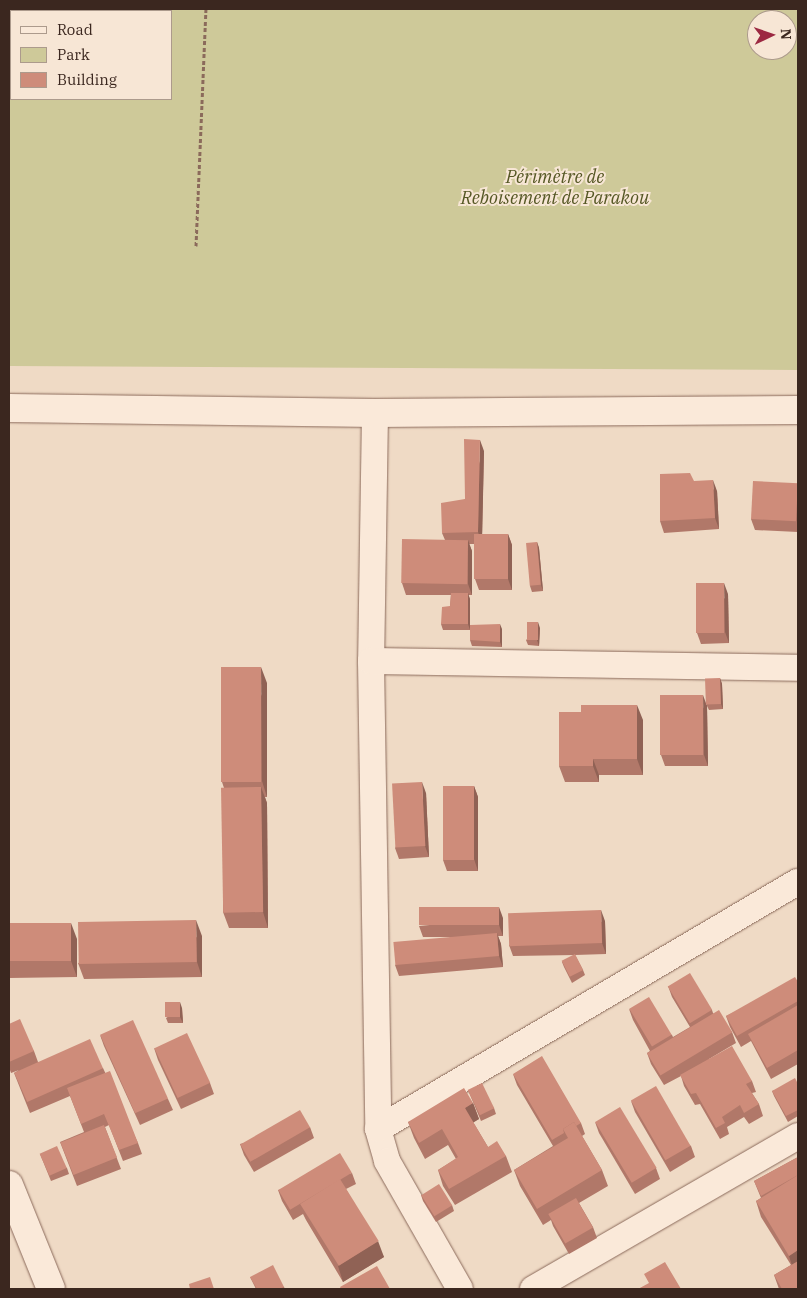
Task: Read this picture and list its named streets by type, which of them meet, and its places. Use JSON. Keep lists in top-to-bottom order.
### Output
{
  "parks": ["Périmètre de Reboisement de Parakou"],
  "legend": ["Road", "Park", "Building"],
  "north": "right"
}
